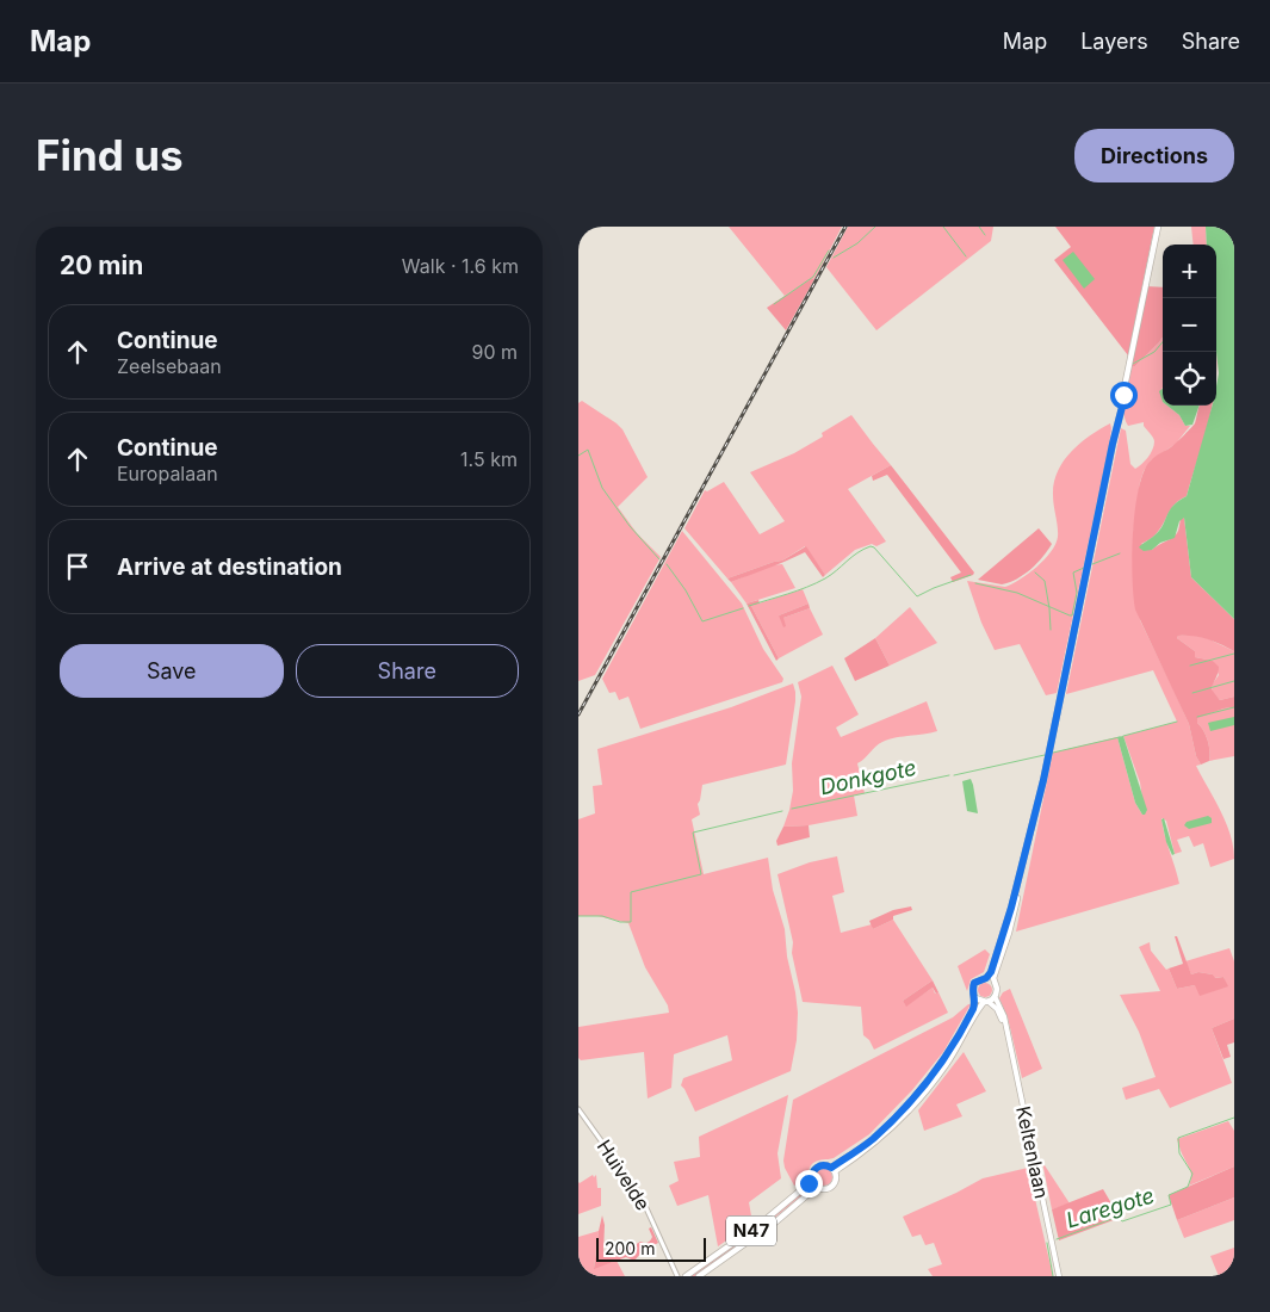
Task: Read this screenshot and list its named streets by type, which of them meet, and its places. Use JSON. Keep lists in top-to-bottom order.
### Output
{
  "streets": {
    "main road": ["Keltenlaan", "N47"],
    "street": ["Huivelde"]
  },
  "crossings": [
    ["Keltenlaan", "N47"]
  ],
  "water": ["Donkgote", "Laregote"],
  "scale_bar": "200 m",
  "page": {
    "header": "Map",
    "nav": ["Map", "Layers", "Share"],
    "buttons": [
      "Directions",
      ["Save", "Share"]
    ],
    "title": "Find us",
    "heading": ["20 min", "Walk · 1.6 km"],
    "map_buttons": ["+", "−"],
    "list": [
      ["Continue", "Zeelsebaan", "90 m"],
      ["Continue", "Europalaan", "1.5 km"],
      "Arrive at destination"
    ],
    "scale": "200 m"
  }
}
